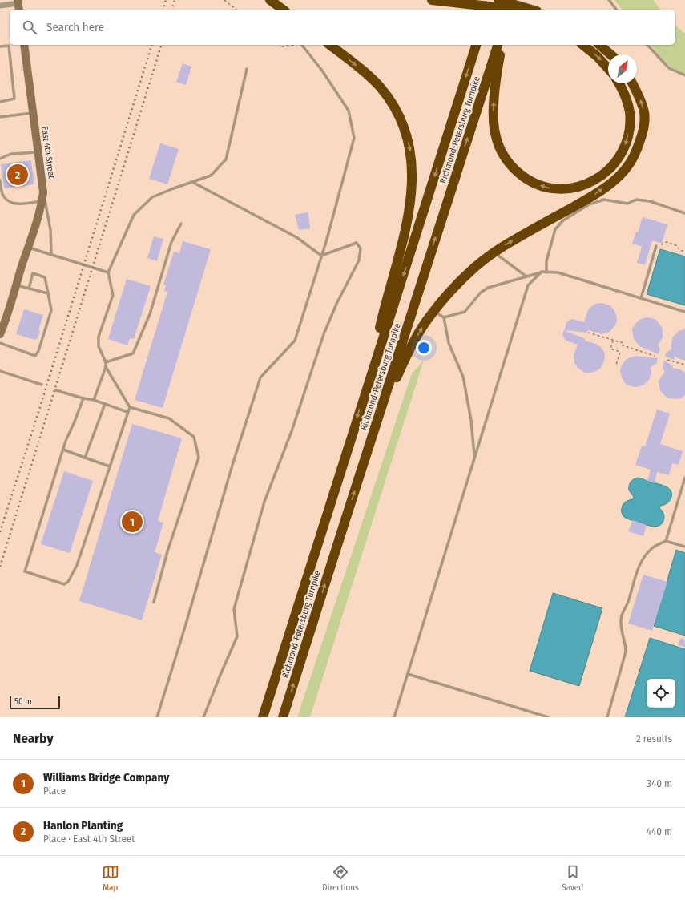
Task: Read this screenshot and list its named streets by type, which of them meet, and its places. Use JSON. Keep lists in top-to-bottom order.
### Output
{
  "streets": {
    "highway": ["Richmond-Petersburg Turnpike"],
    "street": ["East 4th Street"]
  },
  "scale_bar": "50 m",
  "north": "top right",
  "page": {
    "search": "Search here",
    "pins": ["2", "1"],
    "scale": "50 m",
    "heading": ["Nearby", "2 results"],
    "list": [
      {
        "mark": "1",
        "name": "Williams Bridge Company",
        "note": "Place",
        "value": "340 m"
      },
      {
        "mark": "2",
        "name": "Hanlon Planting",
        "note": "Place · East 4th Street",
        "value": "440 m"
      }
    ],
    "nav": ["Map", "Directions", "Saved"]
  }
}
